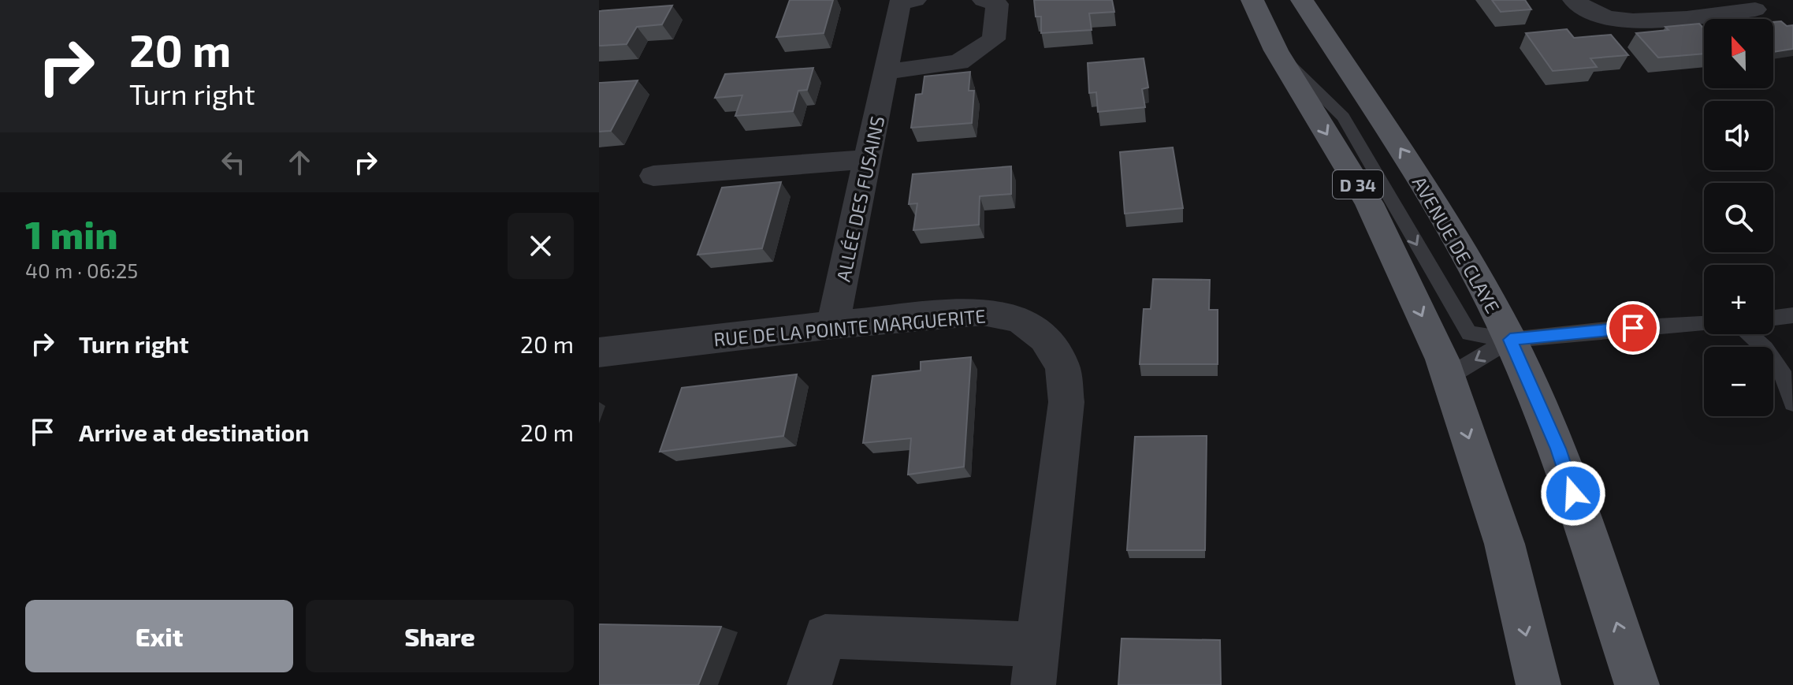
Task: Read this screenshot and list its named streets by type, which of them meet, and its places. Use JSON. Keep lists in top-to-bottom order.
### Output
{
  "streets": {
    "main road": ["D 34", "AVENUE DE CLAYE"],
    "street": ["ALLÉE DES FUSAINS", "RUE DE LA POINTE MARGUERITE"]
  },
  "crossings": [
    ["ALLÉE DES FUSAINS", "RUE DE LA POINTE MARGUERITE"]
  ],
  "north": "top",
  "page": {
    "turn": ["20 m", "Turn right"],
    "map_buttons": ["+", "−"],
    "heading": ["1 min", "40 m · 06:25"],
    "list": [
      {
        "name": "Turn right",
        "value": "20 m"
      },
      {
        "name": "Arrive at destination",
        "value": "20 m"
      }
    ],
    "buttons": ["Exit", "Share"]
  }
}
